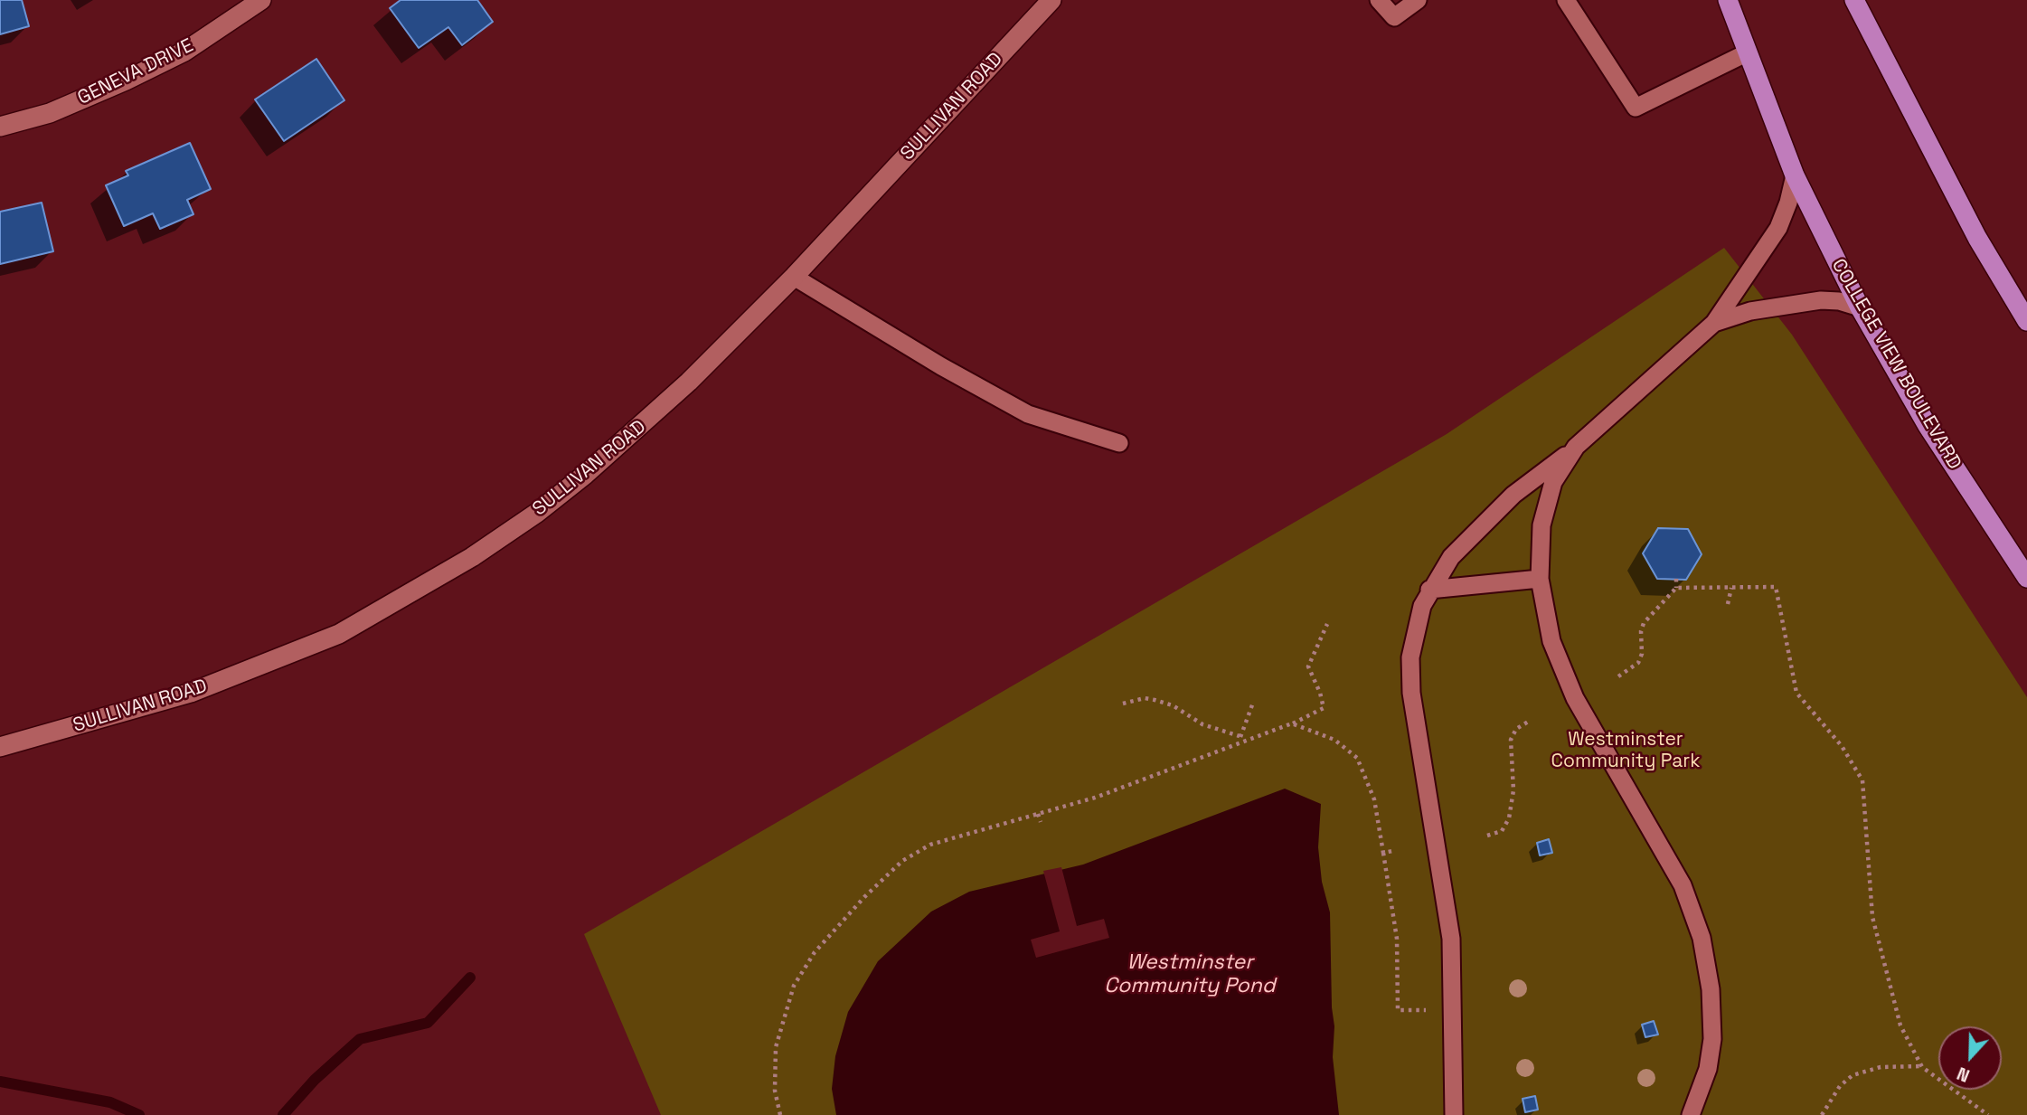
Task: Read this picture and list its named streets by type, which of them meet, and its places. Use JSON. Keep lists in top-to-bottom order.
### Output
{
  "streets": {
    "highway": ["COLLEGE VIEW BOULEVARD"],
    "street": ["GENEVA DRIVE", "SULLIVAN ROAD"]
  },
  "water": ["Westminster Community Pond"],
  "parks": ["Westminster Community Park"],
  "north": "bottom"
}
